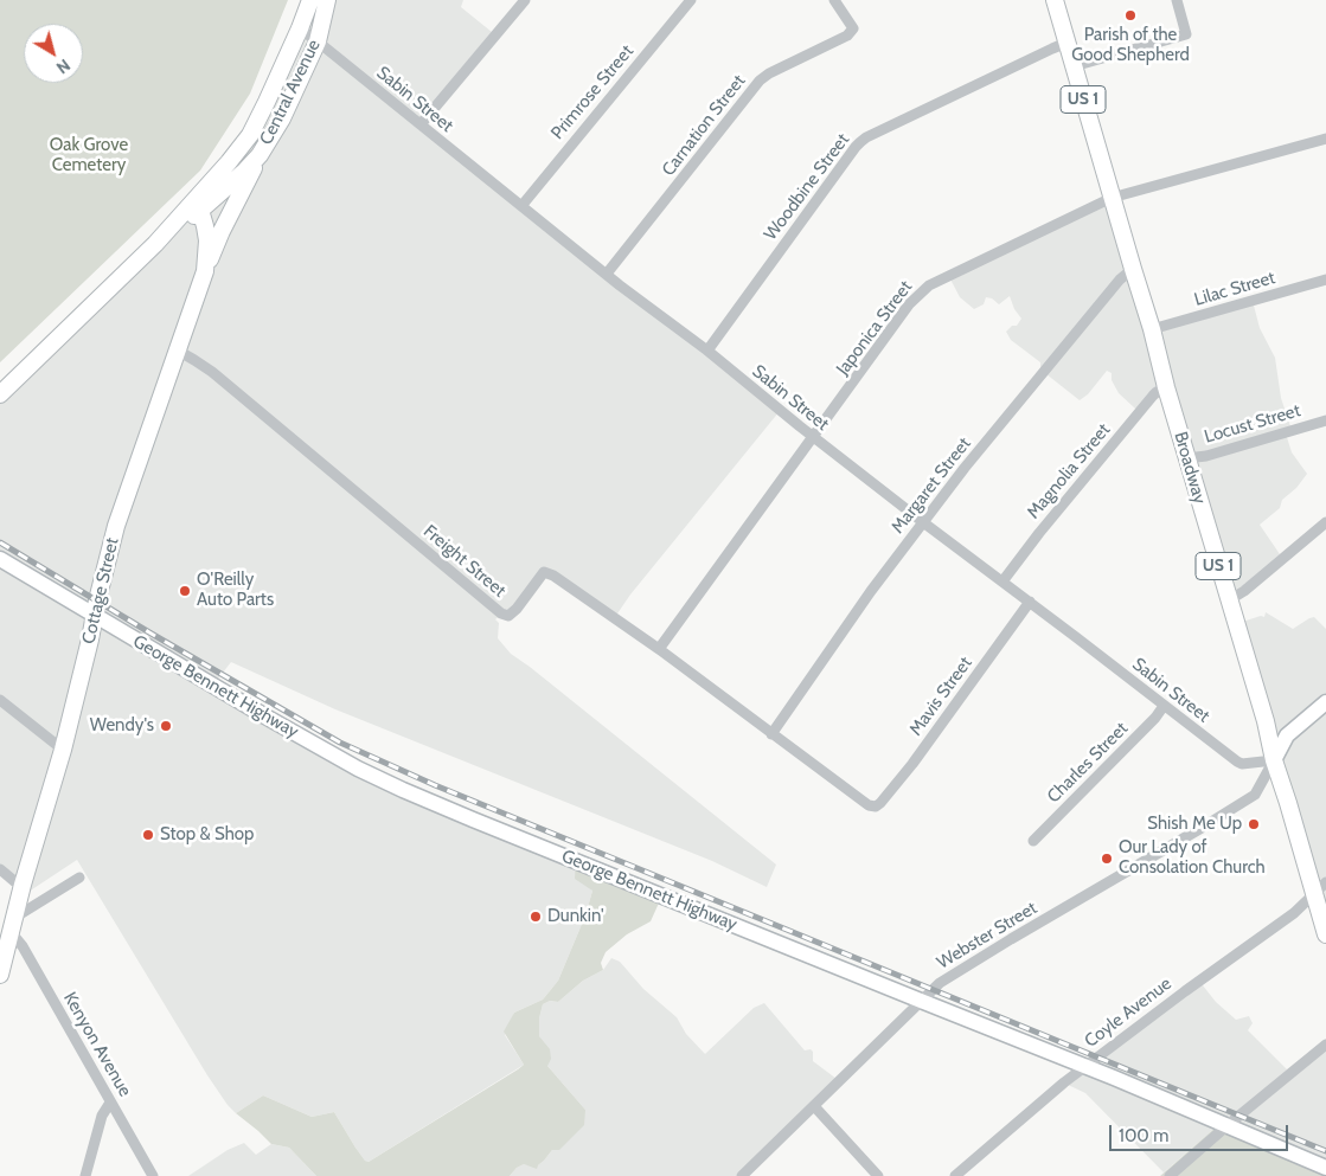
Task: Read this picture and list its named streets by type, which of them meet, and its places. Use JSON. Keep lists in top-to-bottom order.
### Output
{
  "streets": {
    "main road": [
      "Central Avenue",
      "US 1",
      "Broadway",
      "Cottage Street",
      "George Bennett Highway"
    ],
    "street": [
      "Primrose Street",
      "Sabin Street",
      "Carnation Street",
      "Woodbine Street",
      "Lilac Street",
      "Japonica Street",
      "Locust Street",
      "Magnolia Street",
      "Margaret Street",
      "Freight Street",
      "Mavis Street",
      "Charles Street",
      "Webster Street",
      "Coyle Avenue",
      "Kenyon Avenue"
    ]
  },
  "crossings": [
    ["Central Avenue", "Sabin Street"],
    ["Central Avenue", "Cottage Street"],
    ["Primrose Street", "Sabin Street"],
    ["Sabin Street", "Carnation Street"],
    ["Sabin Street", "Woodbine Street"],
    ["Sabin Street", "Japonica Street"],
    ["Sabin Street", "Broadway"],
    ["Sabin Street", "Magnolia Street"],
    ["Sabin Street", "Margaret Street"],
    ["Sabin Street", "Mavis Street"],
    ["Sabin Street", "Charles Street"],
    ["Sabin Street", "Webster Street"],
    ["Woodbine Street", "Broadway"],
    ["Lilac Street", "Broadway"],
    ["Japonica Street", "Broadway"],
    ["Japonica Street", "Freight Street"],
    ["Locust Street", "Broadway"],
    ["Broadway", "Magnolia Street"],
    ["Broadway", "Margaret Street"],
    ["Broadway", "Webster Street"],
    ["Broadway", "Coyle Avenue"],
    ["Margaret Street", "Freight Street"],
    ["Freight Street", "Cottage Street"],
    ["Freight Street", "Mavis Street"],
    ["Cottage Street", "George Bennett Highway"],
    ["Cottage Street", "Kenyon Avenue"],
    ["George Bennett Highway", "Webster Street"],
    ["George Bennett Highway", "Coyle Avenue"]
  ],
  "parks": ["Oak Grove Cemetery"],
  "places": [
    "Parish of the Good Shepherd",
    "O'Reilly Auto Parts",
    "Wendy's",
    "Shish Me Up",
    "Stop & Shop",
    "Our Lady of Consolation Church",
    "Dunkin'"
  ],
  "scale_bar": "100 m",
  "north": "bottom right"
}
